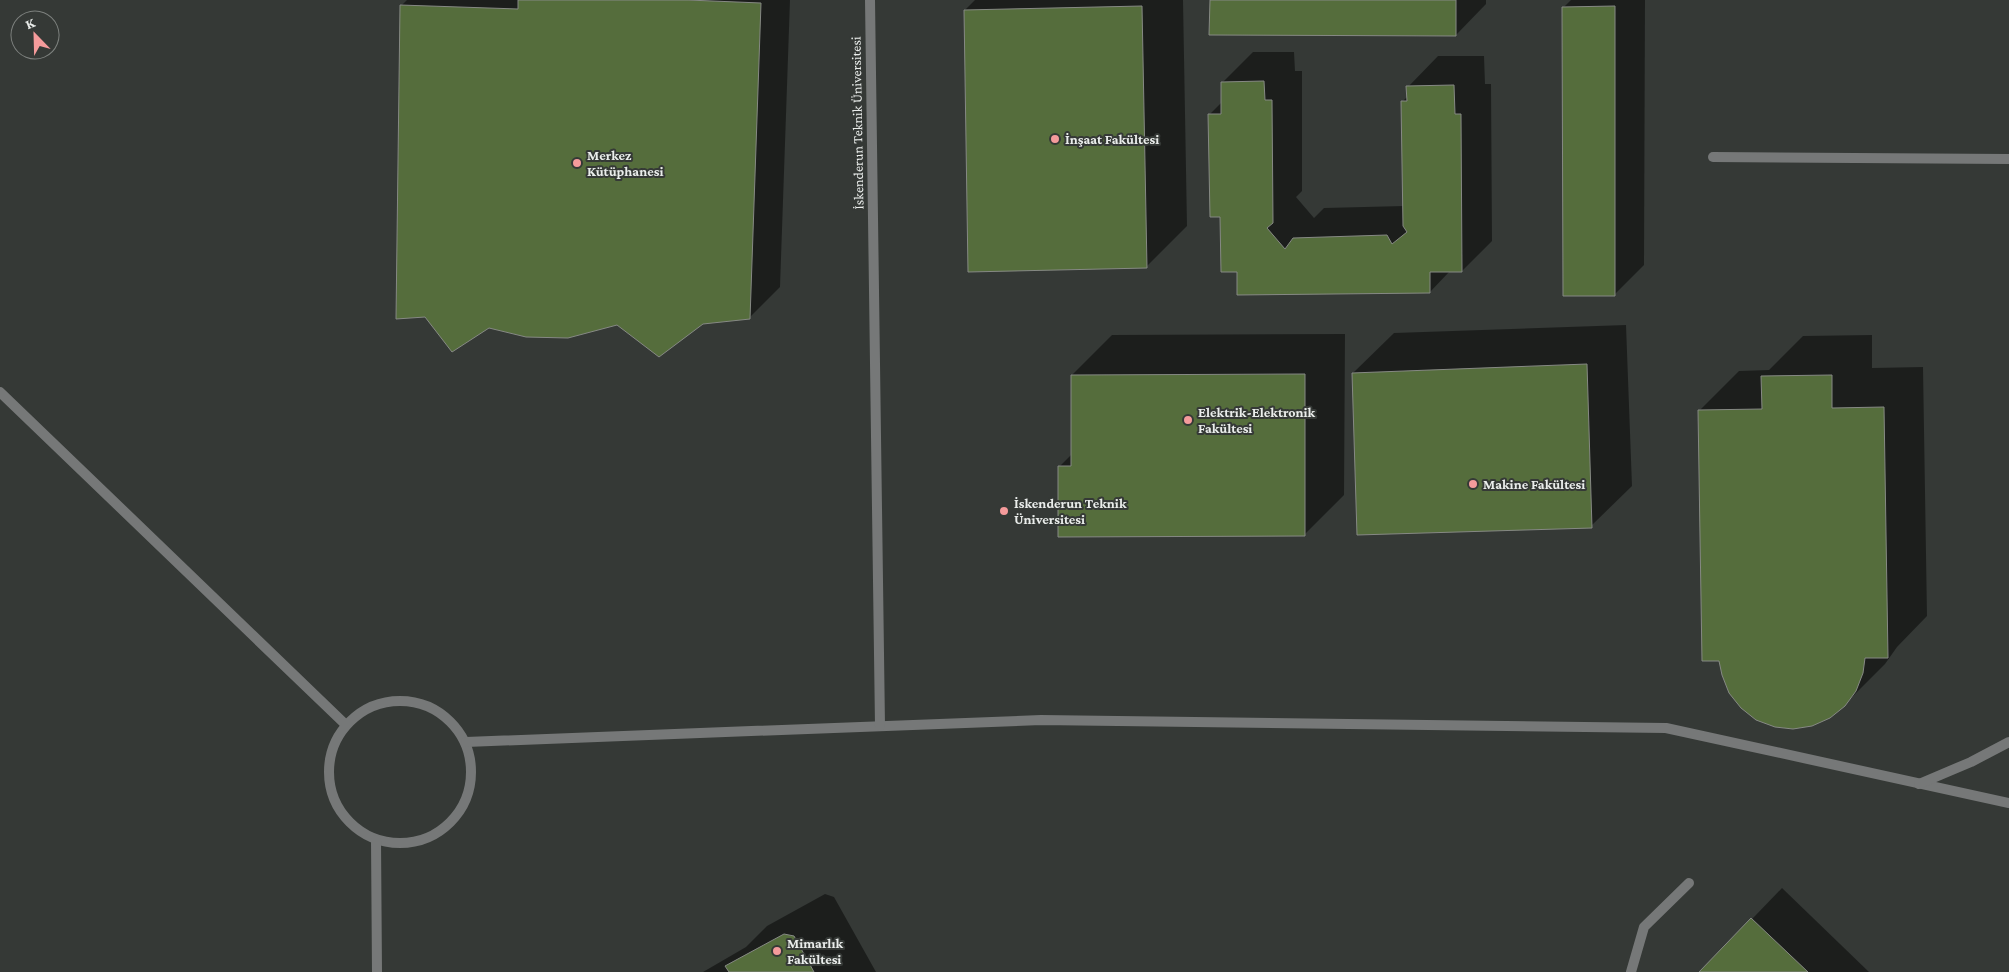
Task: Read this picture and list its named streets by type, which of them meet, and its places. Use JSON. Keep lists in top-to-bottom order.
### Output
{
  "streets": {
    "street": ["İskenderun Teknik Üniversitesi"]
  },
  "places": [
    "İnşaat Fakültesi",
    "Merkez Kütüphanesi",
    "Elektrik-Elektronik Fakültesi",
    "Makine Fakültesi",
    "İskenderun Teknik Üniversitesi",
    "Mimarlık Fakültesi"
  ],
  "north": "top left"
}
